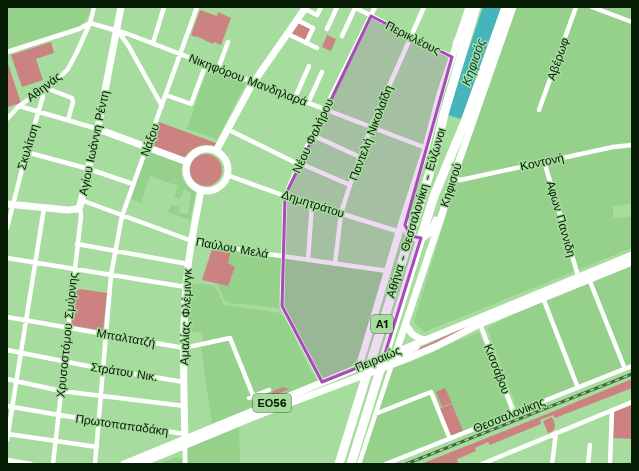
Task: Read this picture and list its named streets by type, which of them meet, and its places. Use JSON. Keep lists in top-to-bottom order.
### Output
{
  "streets": {
    "highway": ["Αθήνα - Θεσσαλονίκη - Εύζωνοι", "Α1"],
    "main road": [
      "Αγίου Ιωάννη Ρέντη",
      "Κηφισού",
      "Αμαλίας Φλέμινγκ",
      "Πειραιώς",
      "ΕΟ56"
    ],
    "street": [
      "Περικλέους",
      "Αβέρωφ",
      "Νικηφόρου Μανδηλαρά",
      "Αθηνάς",
      "Παντελή Νικολαΐδη",
      "Νέου Φαλήρου",
      "Νάξου",
      "Σκυλίτση",
      "Κοντονή",
      "Δημητράτου",
      "Αφων Παννιδη",
      "Παύλου Μελά",
      "Χρυσοστόμου Σμύρνης",
      "Μπαλτατζή",
      "Κισσάβου",
      "Στράτου Νικ.",
      "Θεσσαλονίκης",
      "Πρωτοπαπαδάκη"
    ]
  },
  "crossings": [
    ["Περικλέους", "Παντελή Νικολαΐδη"],
    ["Περικλέους", "Νέου Φαλήρου"],
    ["Νικηφόρου Μανδηλαρά", "Αθηνάς"],
    ["Νικηφόρου Μανδηλαρά", "Παντελή Νικολαΐδη"],
    ["Νικηφόρου Μανδηλαρά", "Νέου Φαλήρου"],
    ["Νικηφόρου Μανδηλαρά", "Νάξου"],
    ["Νικηφόρου Μανδηλαρά", "Αγίου Ιωάννη Ρέντη"],
    ["Αθηνάς", "Σκυλίτση"],
    ["Παντελή Νικολαΐδη", "Δημητράτου"],
    ["Παντελή Νικολαΐδη", "Παύλου Μελά"],
    ["Νέου Φαλήρου", "Δημητράτου"],
    ["Νέου Φαλήρου", "Παύλου Μελά"],
    ["Νέου Φαλήρου", "Πειραιώς"],
    ["Νάξου", "Παύλου Μελά"],
    ["Νάξου", "Μπαλτατζή"],
    ["Νάξου", "Στράτου Νικ."],
    ["Νάξου", "Πρωτοπαπαδάκη"],
    ["Αγίου Ιωάννη Ρέντη", "Σκυλίτση"],
    ["Αγίου Ιωάννη Ρέντη", "Παύλου Μελά"],
    ["Αγίου Ιωάννη Ρέντη", "Χρυσοστόμου Σμύρνης"],
    ["Κοντονή", "Κηφισού"],
    ["Κοντονή", "Αφων Παννιδη"],
    ["Κηφισού", "Πειραιώς"],
    ["Δημητράτου", "Αμαλίας Φλέμινγκ"],
    ["Αφων Παννιδη", "Πειραιώς"],
    ["Παύλου Μελά", "Αμαλίας Φλέμινγκ"],
    ["Παύλου Μελά", "Χρυσοστόμου Σμύρνης"],
    ["Αμαλίας Φλέμινγκ", "Μπαλτατζή"],
    ["Αμαλίας Φλέμινγκ", "Πειραιώς"],
    ["Αμαλίας Φλέμινγκ", "Στράτου Νικ."],
    ["Αμαλίας Φλέμινγκ", "Πρωτοπαπαδάκη"],
    ["Χρυσοστόμου Σμύρνης", "Μπαλτατζή"],
    ["Χρυσοστόμου Σμύρνης", "Στράτου Νικ."],
    ["Χρυσοστόμου Σμύρνης", "Πρωτοπαπαδάκη"],
    ["Πειραιώς", "Κισσάβου"],
    ["Πειραιώς", "Πρωτοπαπαδάκη"],
    ["Κισσάβου", "Θεσσαλονίκης"]
  ],
  "water": ["Κηφισός"]
}
